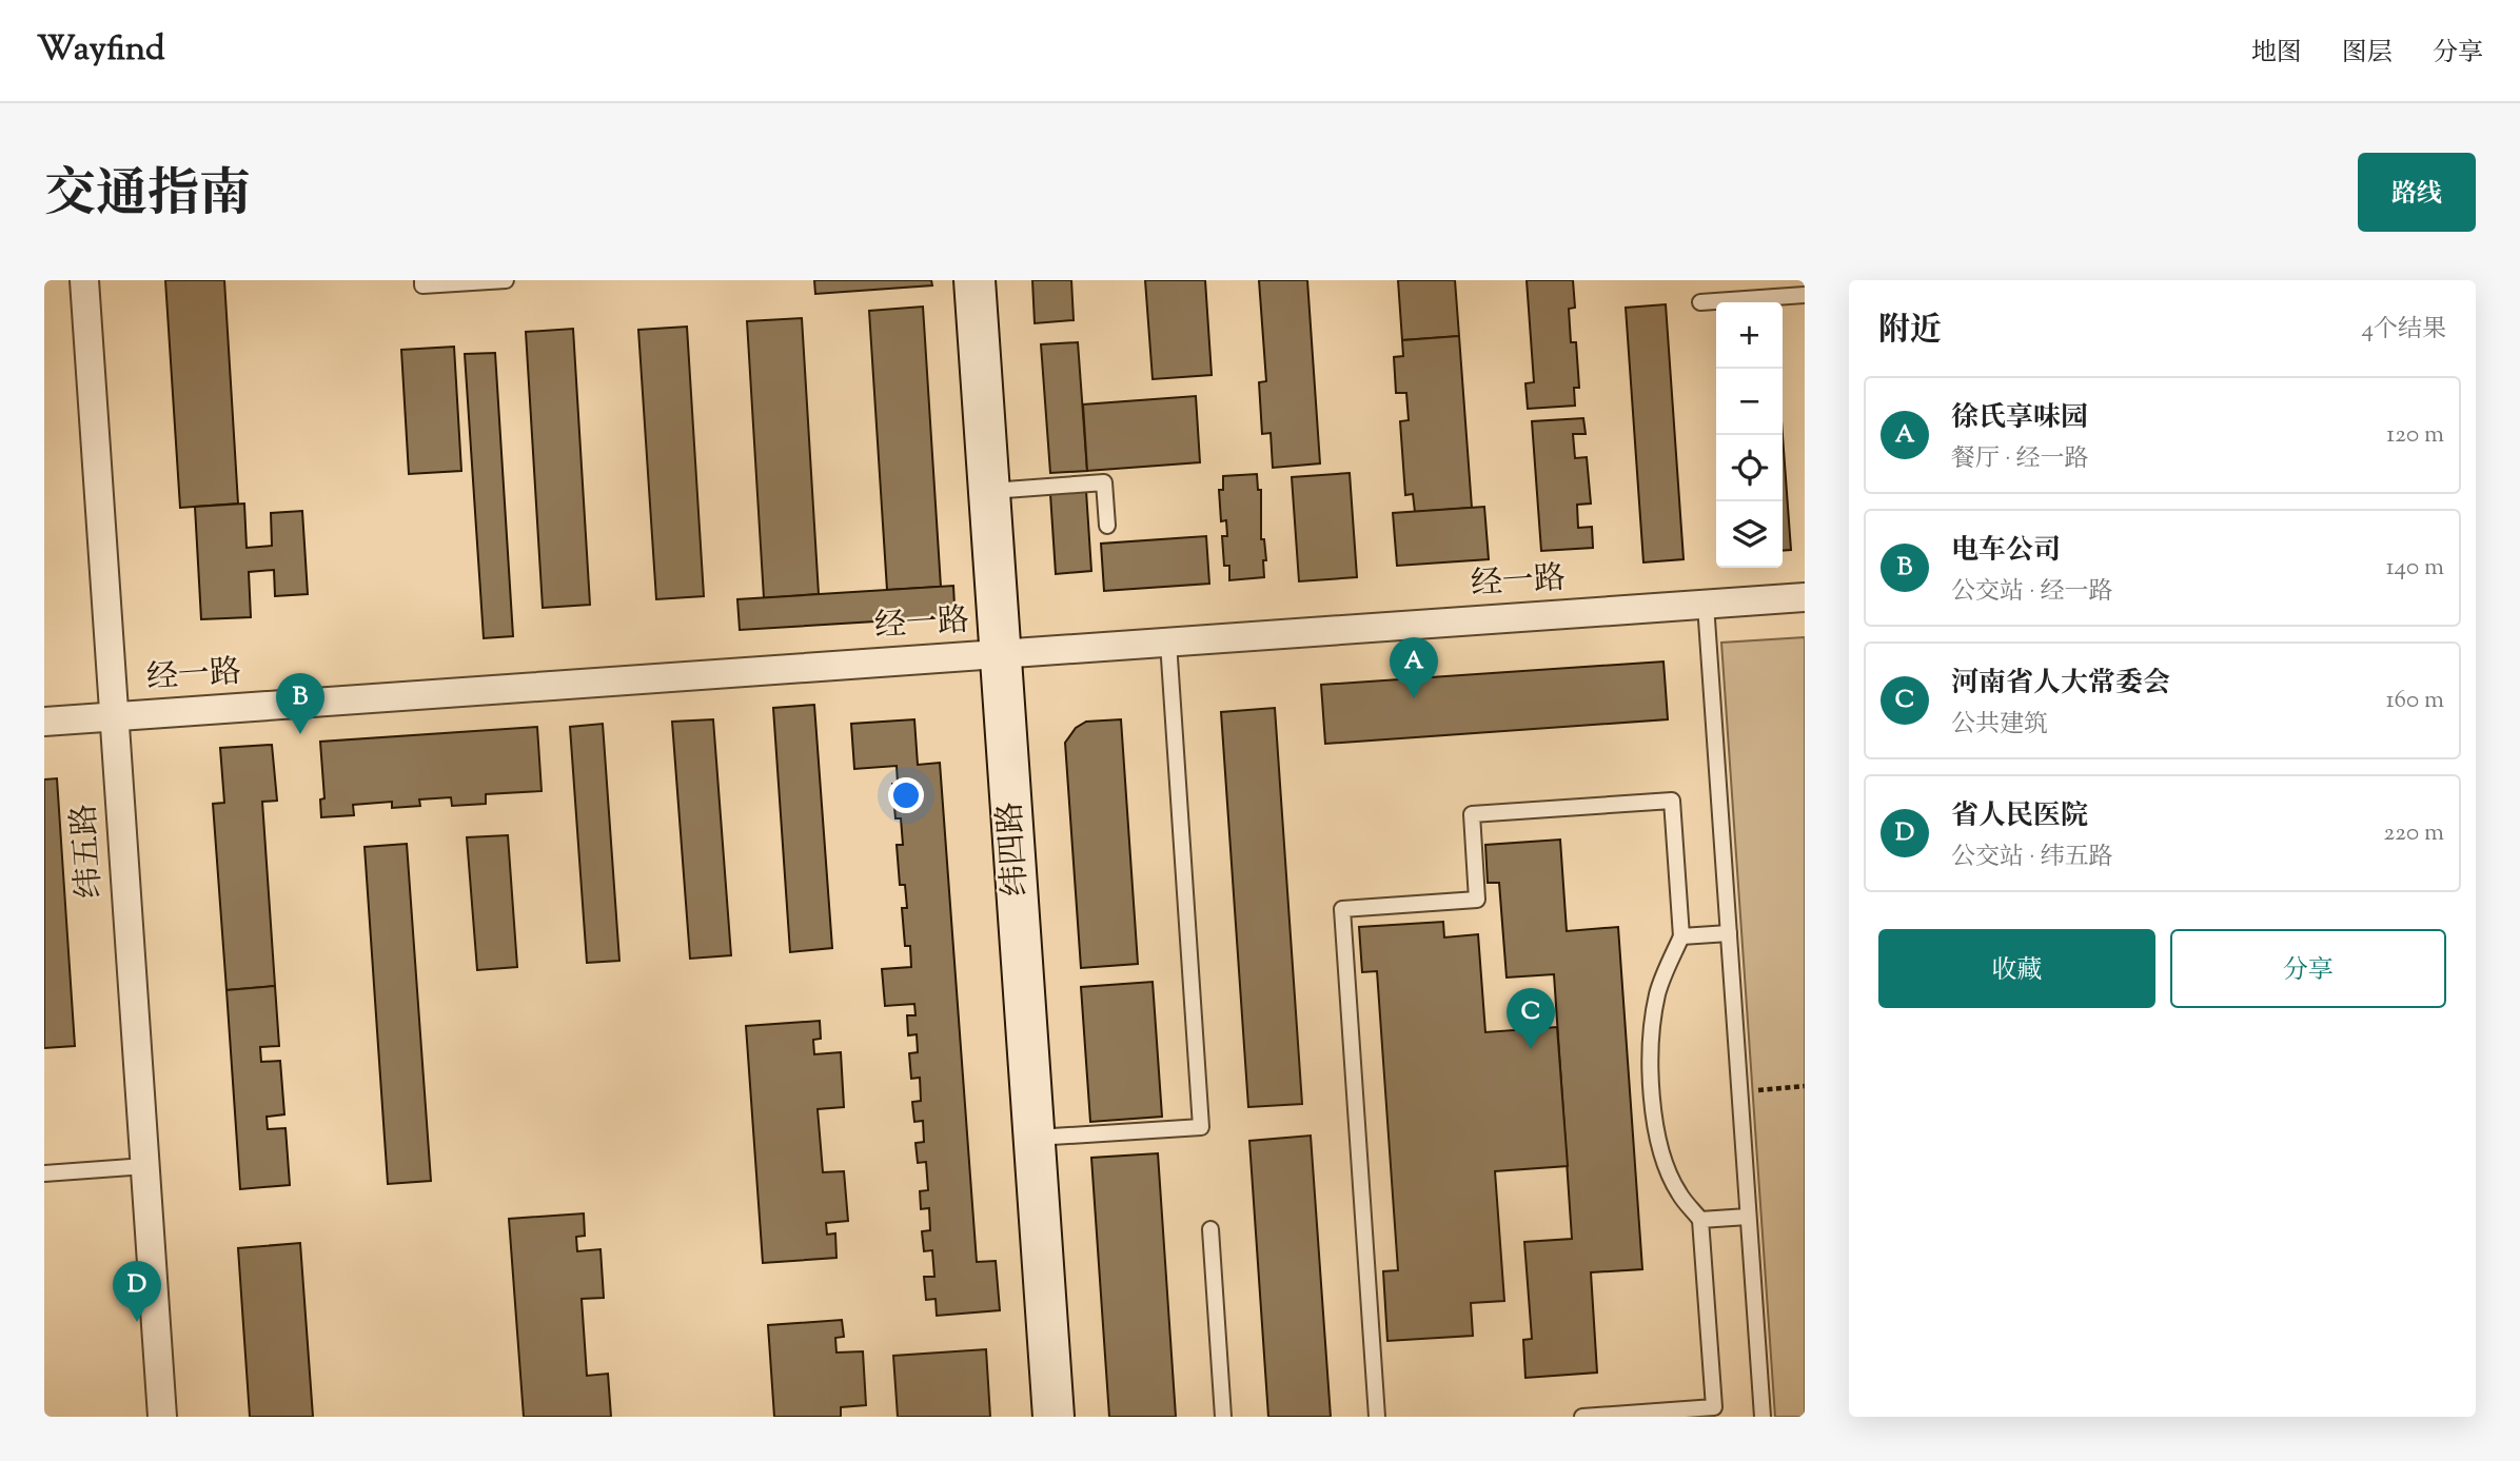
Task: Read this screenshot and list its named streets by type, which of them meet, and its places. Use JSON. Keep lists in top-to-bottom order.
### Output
{
  "streets": {
    "street": ["经一路", "纬四路", "纬五路"]
  },
  "crossings": [
    ["经一路", "纬四路"],
    ["经一路", "纬五路"]
  ],
  "page": {
    "header": "Wayfind",
    "nav": ["地图", "图层", "分享"],
    "title": "交通指南",
    "buttons": [
      "路线",
      ["收藏", "分享"]
    ],
    "heading": ["附近", "4个结果"],
    "map_buttons": ["+", "−"],
    "list": [
      {
        "mark": "A",
        "name": "徐氏享味园",
        "note": "餐厅 · 经一路",
        "value": "120 m"
      },
      {
        "mark": "B",
        "name": "电车公司",
        "note": "公交站 · 经一路",
        "value": "140 m"
      },
      {
        "mark": "C",
        "name": "河南省人大常委会",
        "note": "公共建筑",
        "value": "160 m"
      },
      {
        "mark": "D",
        "name": "省人民医院",
        "note": "公交站 · 纬五路",
        "value": "220 m"
      }
    ],
    "pins": [
      "A",
      "B",
      "C",
      "D"
    ]
  }
}
